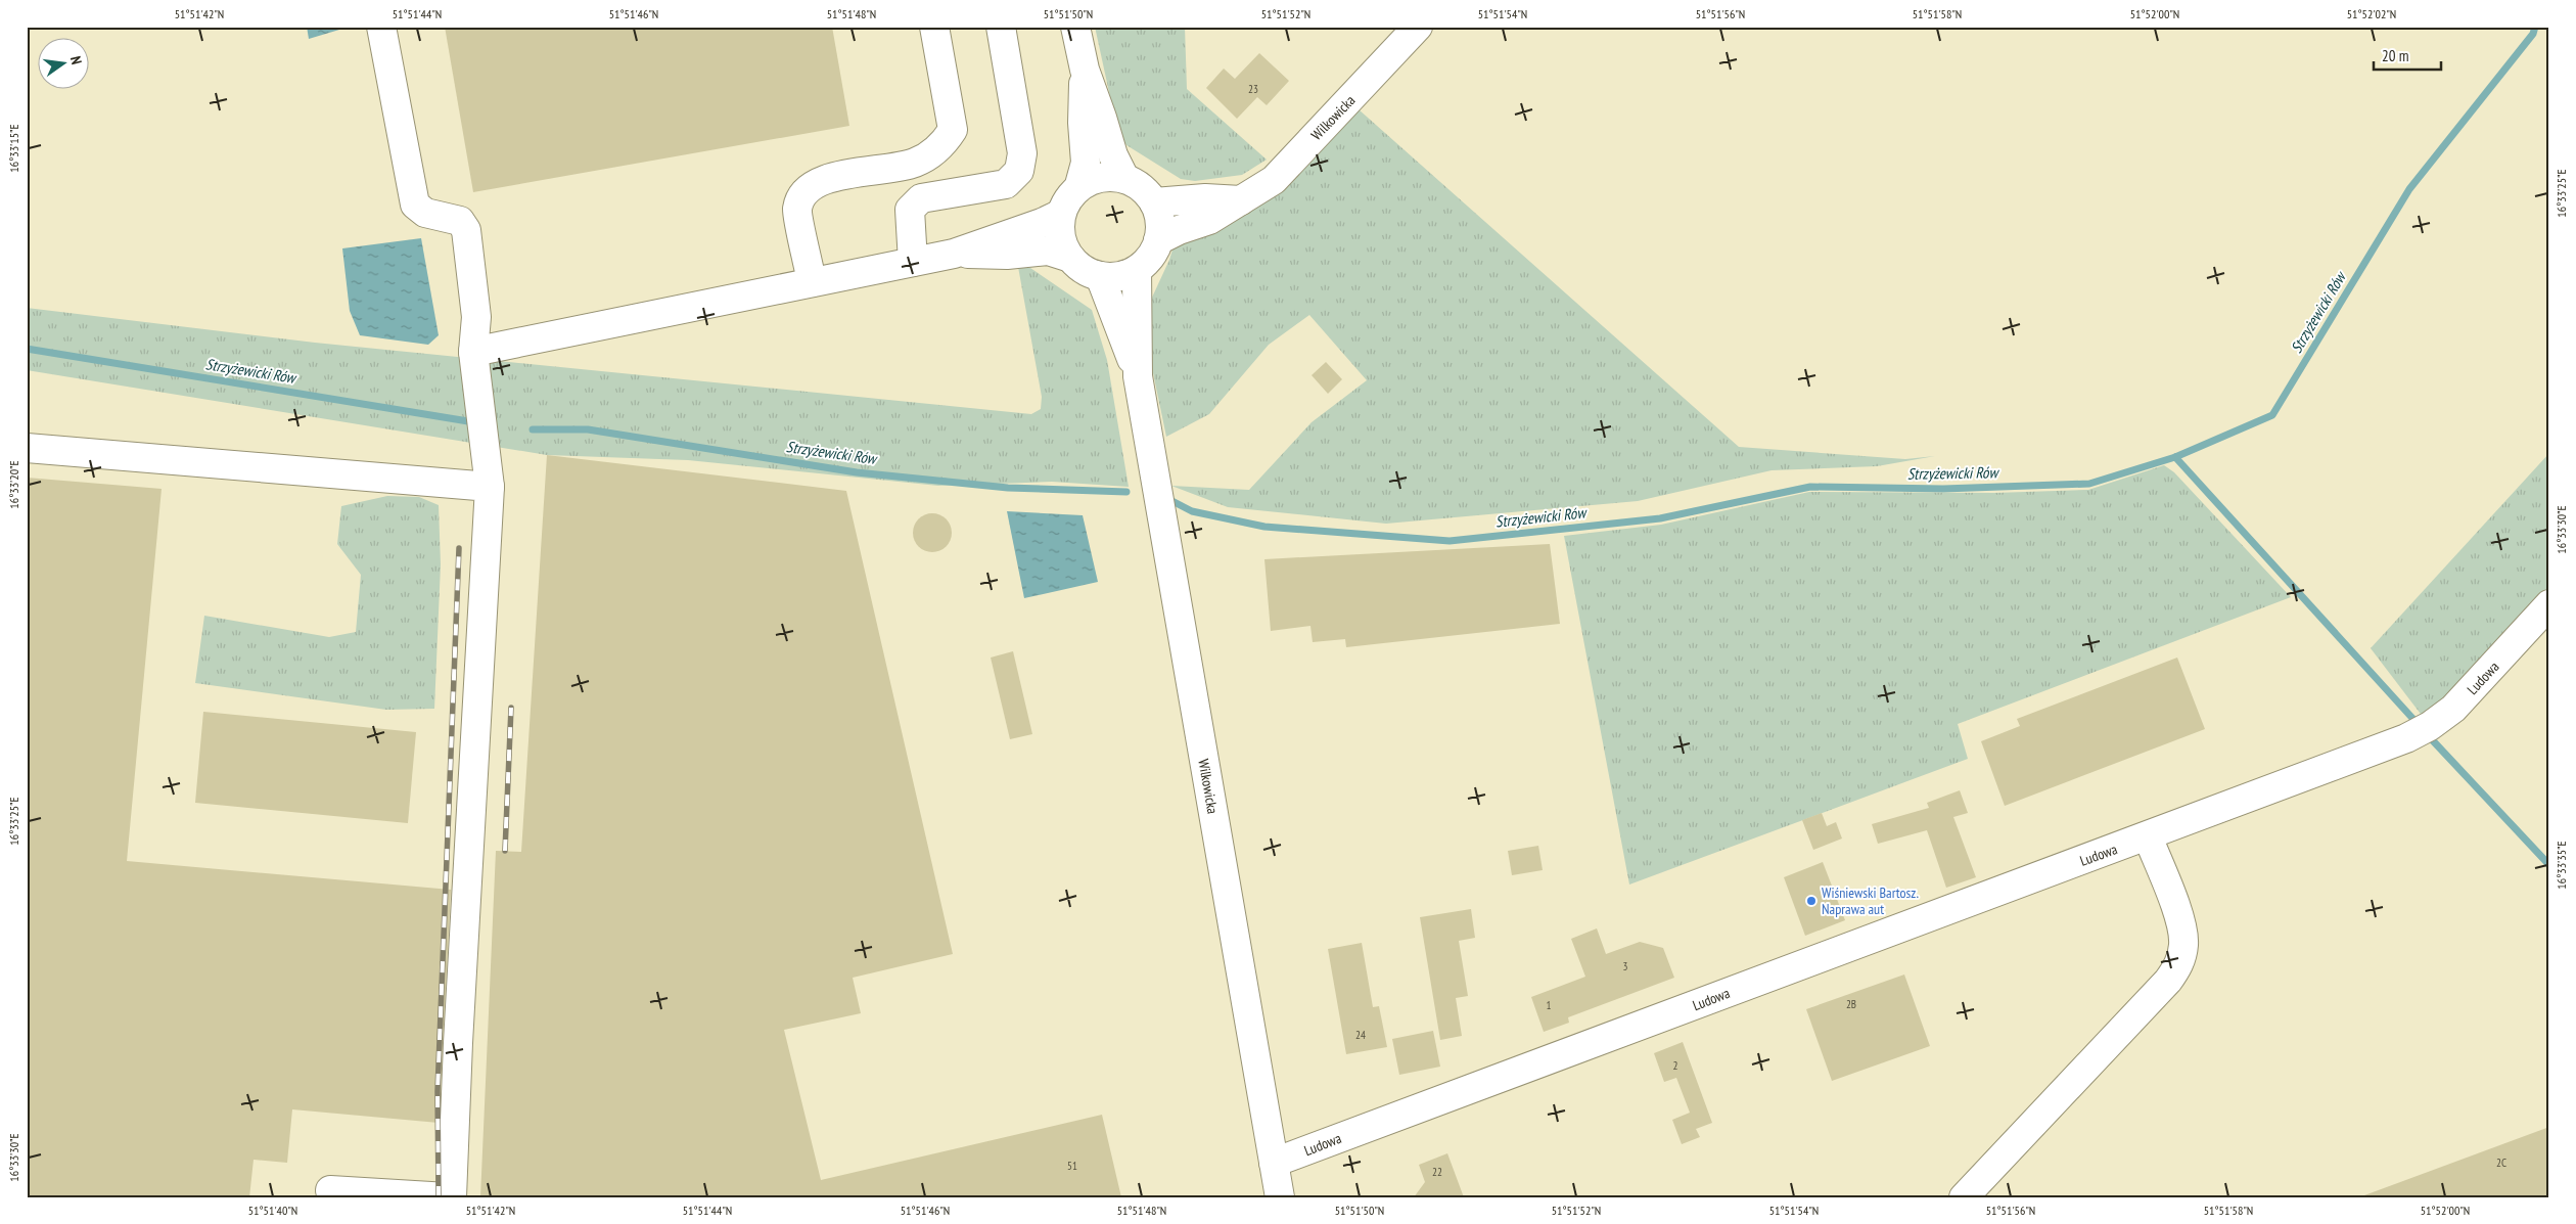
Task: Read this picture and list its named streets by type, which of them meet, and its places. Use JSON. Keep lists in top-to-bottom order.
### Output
{
  "streets": {
    "street": ["Wilkowicka", "Ludowa"]
  },
  "crossings": [
    ["Wilkowicka", "Ludowa"]
  ],
  "water": ["Strzyżewicki Rów"],
  "places": ["Wiśniewski Bartosz. Naprawa aut"],
  "house_numbers": [
    "23",
    "3",
    "2B",
    "1",
    "24",
    "2",
    "2C",
    "51",
    "22"
  ],
  "scale_bar": "20 m",
  "north": "right",
  "coordinates": [
    "51°51'42\"N",
    "51°51'44\"N",
    "51°51'46\"N",
    "51°51'48\"N",
    "51°51'50\"N",
    "51°51'52\"N",
    "51°51'54\"N",
    "51°51'56\"N",
    "51°51'58\"N",
    "51°52'00\"N",
    "51°52'02\"N",
    "16°33'15\"E",
    "16°33'25\"E",
    "16°33'20\"E",
    "16°33'30\"E",
    "16°33'35\"E",
    "51°51'40\"N"
  ]
}
